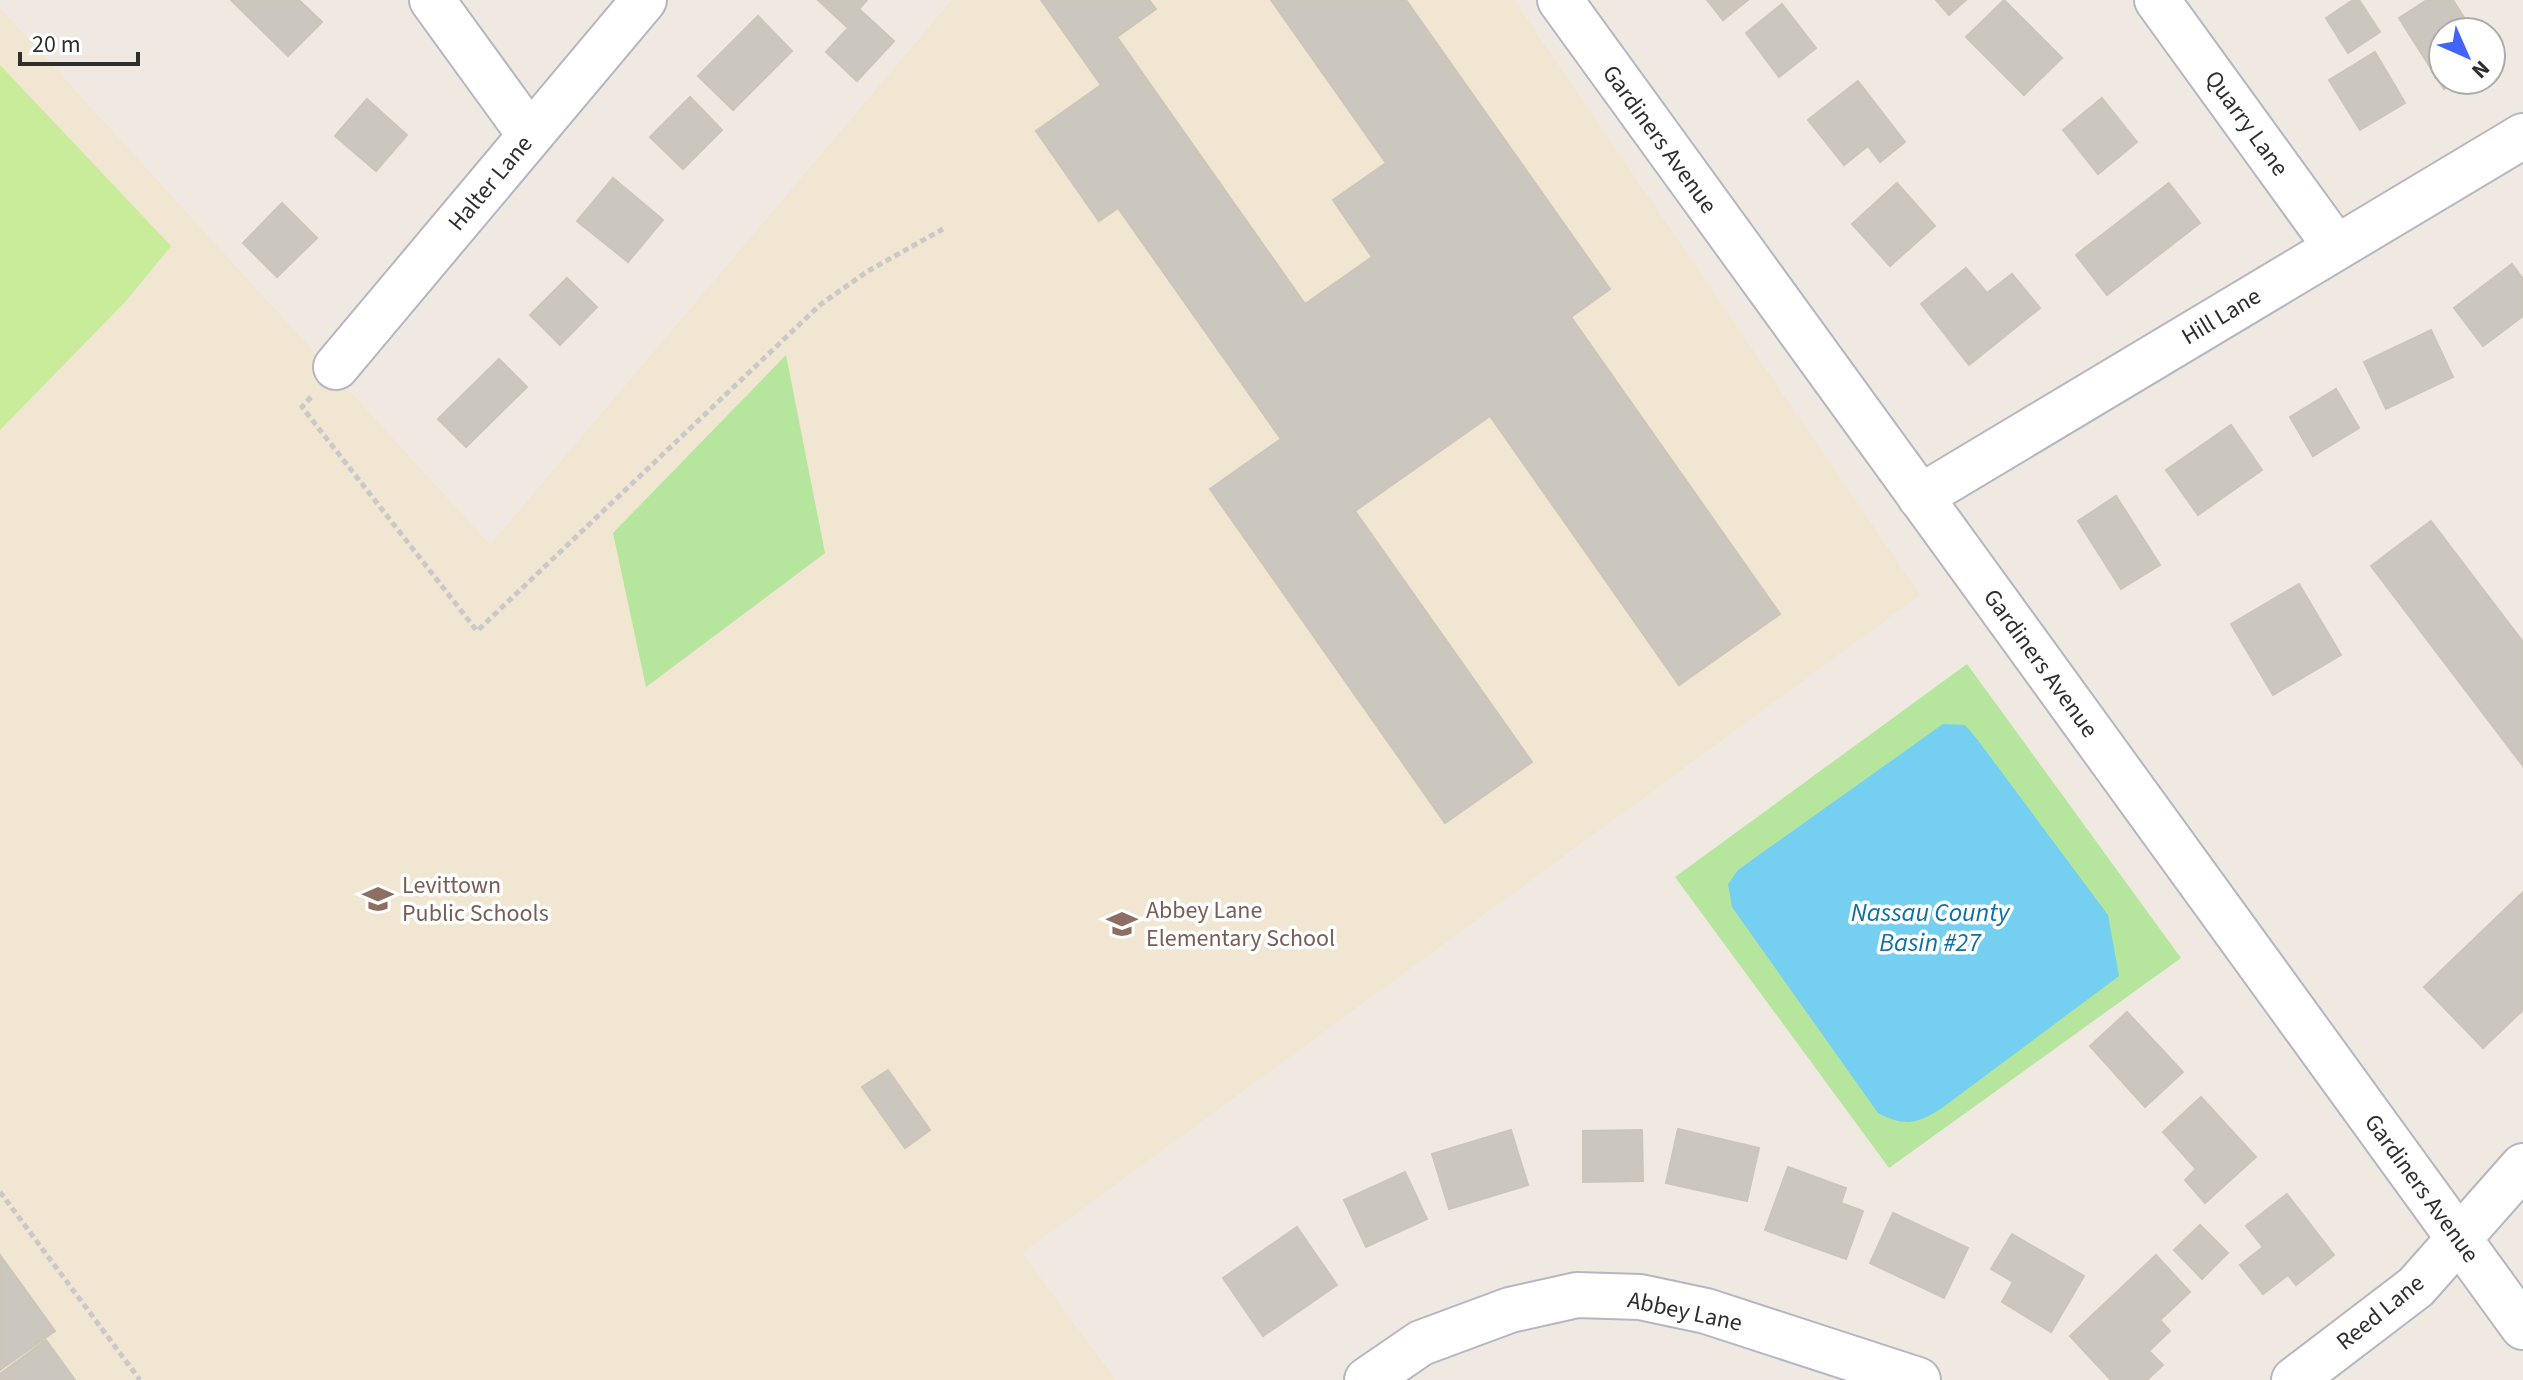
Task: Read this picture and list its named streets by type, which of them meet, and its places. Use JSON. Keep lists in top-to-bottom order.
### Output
{
  "streets": {
    "street": [
      "Quarry Lane",
      "Gardiners Avenue",
      "Halter Lane",
      "Hill Lane",
      "Abbey Lane",
      "Reed Lane"
    ]
  },
  "crossings": [
    ["Quarry Lane", "Hill Lane"],
    ["Gardiners Avenue", "Hill Lane"],
    ["Gardiners Avenue", "Reed Lane"]
  ],
  "water": ["Nassau County Basin #27"],
  "places": {
    "school or university": ["Levittown Public Schools", "Abbey Lane Elementary School"]
  },
  "scale_bar": "20 m",
  "north": "bottom right"
}
